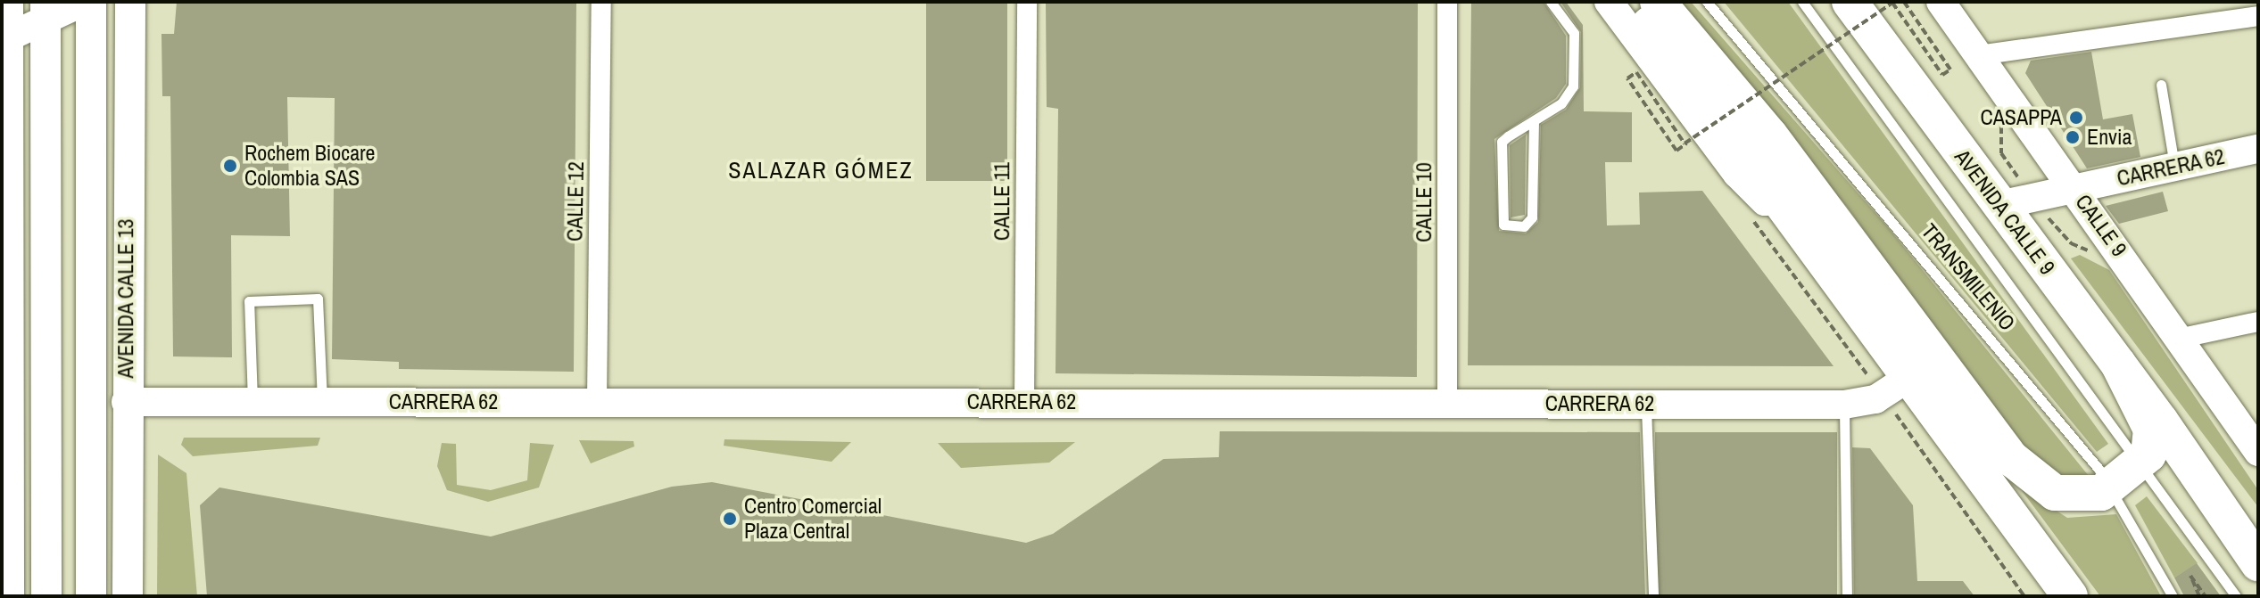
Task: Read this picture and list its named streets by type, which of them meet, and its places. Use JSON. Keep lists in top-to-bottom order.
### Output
{
  "streets": {
    "highway": ["AVENIDA CALLE 9"],
    "main road": ["AVENIDA CALLE 13"],
    "street": [
      "CARRERA 62",
      "CALLE 12",
      "CALLE 11",
      "CALLE 10",
      "CALLE 9"
    ],
    "lane": ["TRANSMILENIO"]
  },
  "crossings": [
    ["CARRERA 62", "CALLE 12"],
    ["CARRERA 62", "CALLE 11"],
    ["CARRERA 62", "CALLE 10"],
    ["CARRERA 62", "AVENIDA CALLE 9"],
    ["CARRERA 62", "CALLE 9"],
    ["CARRERA 62", "AVENIDA CALLE 13"]
  ],
  "districts": ["SALAZAR GÓMEZ"],
  "places": [
    "CASAPPA",
    "Envia",
    "Rochem Biocare Colombia SAS",
    "Centro Comercial Plaza Central"
  ]
}
